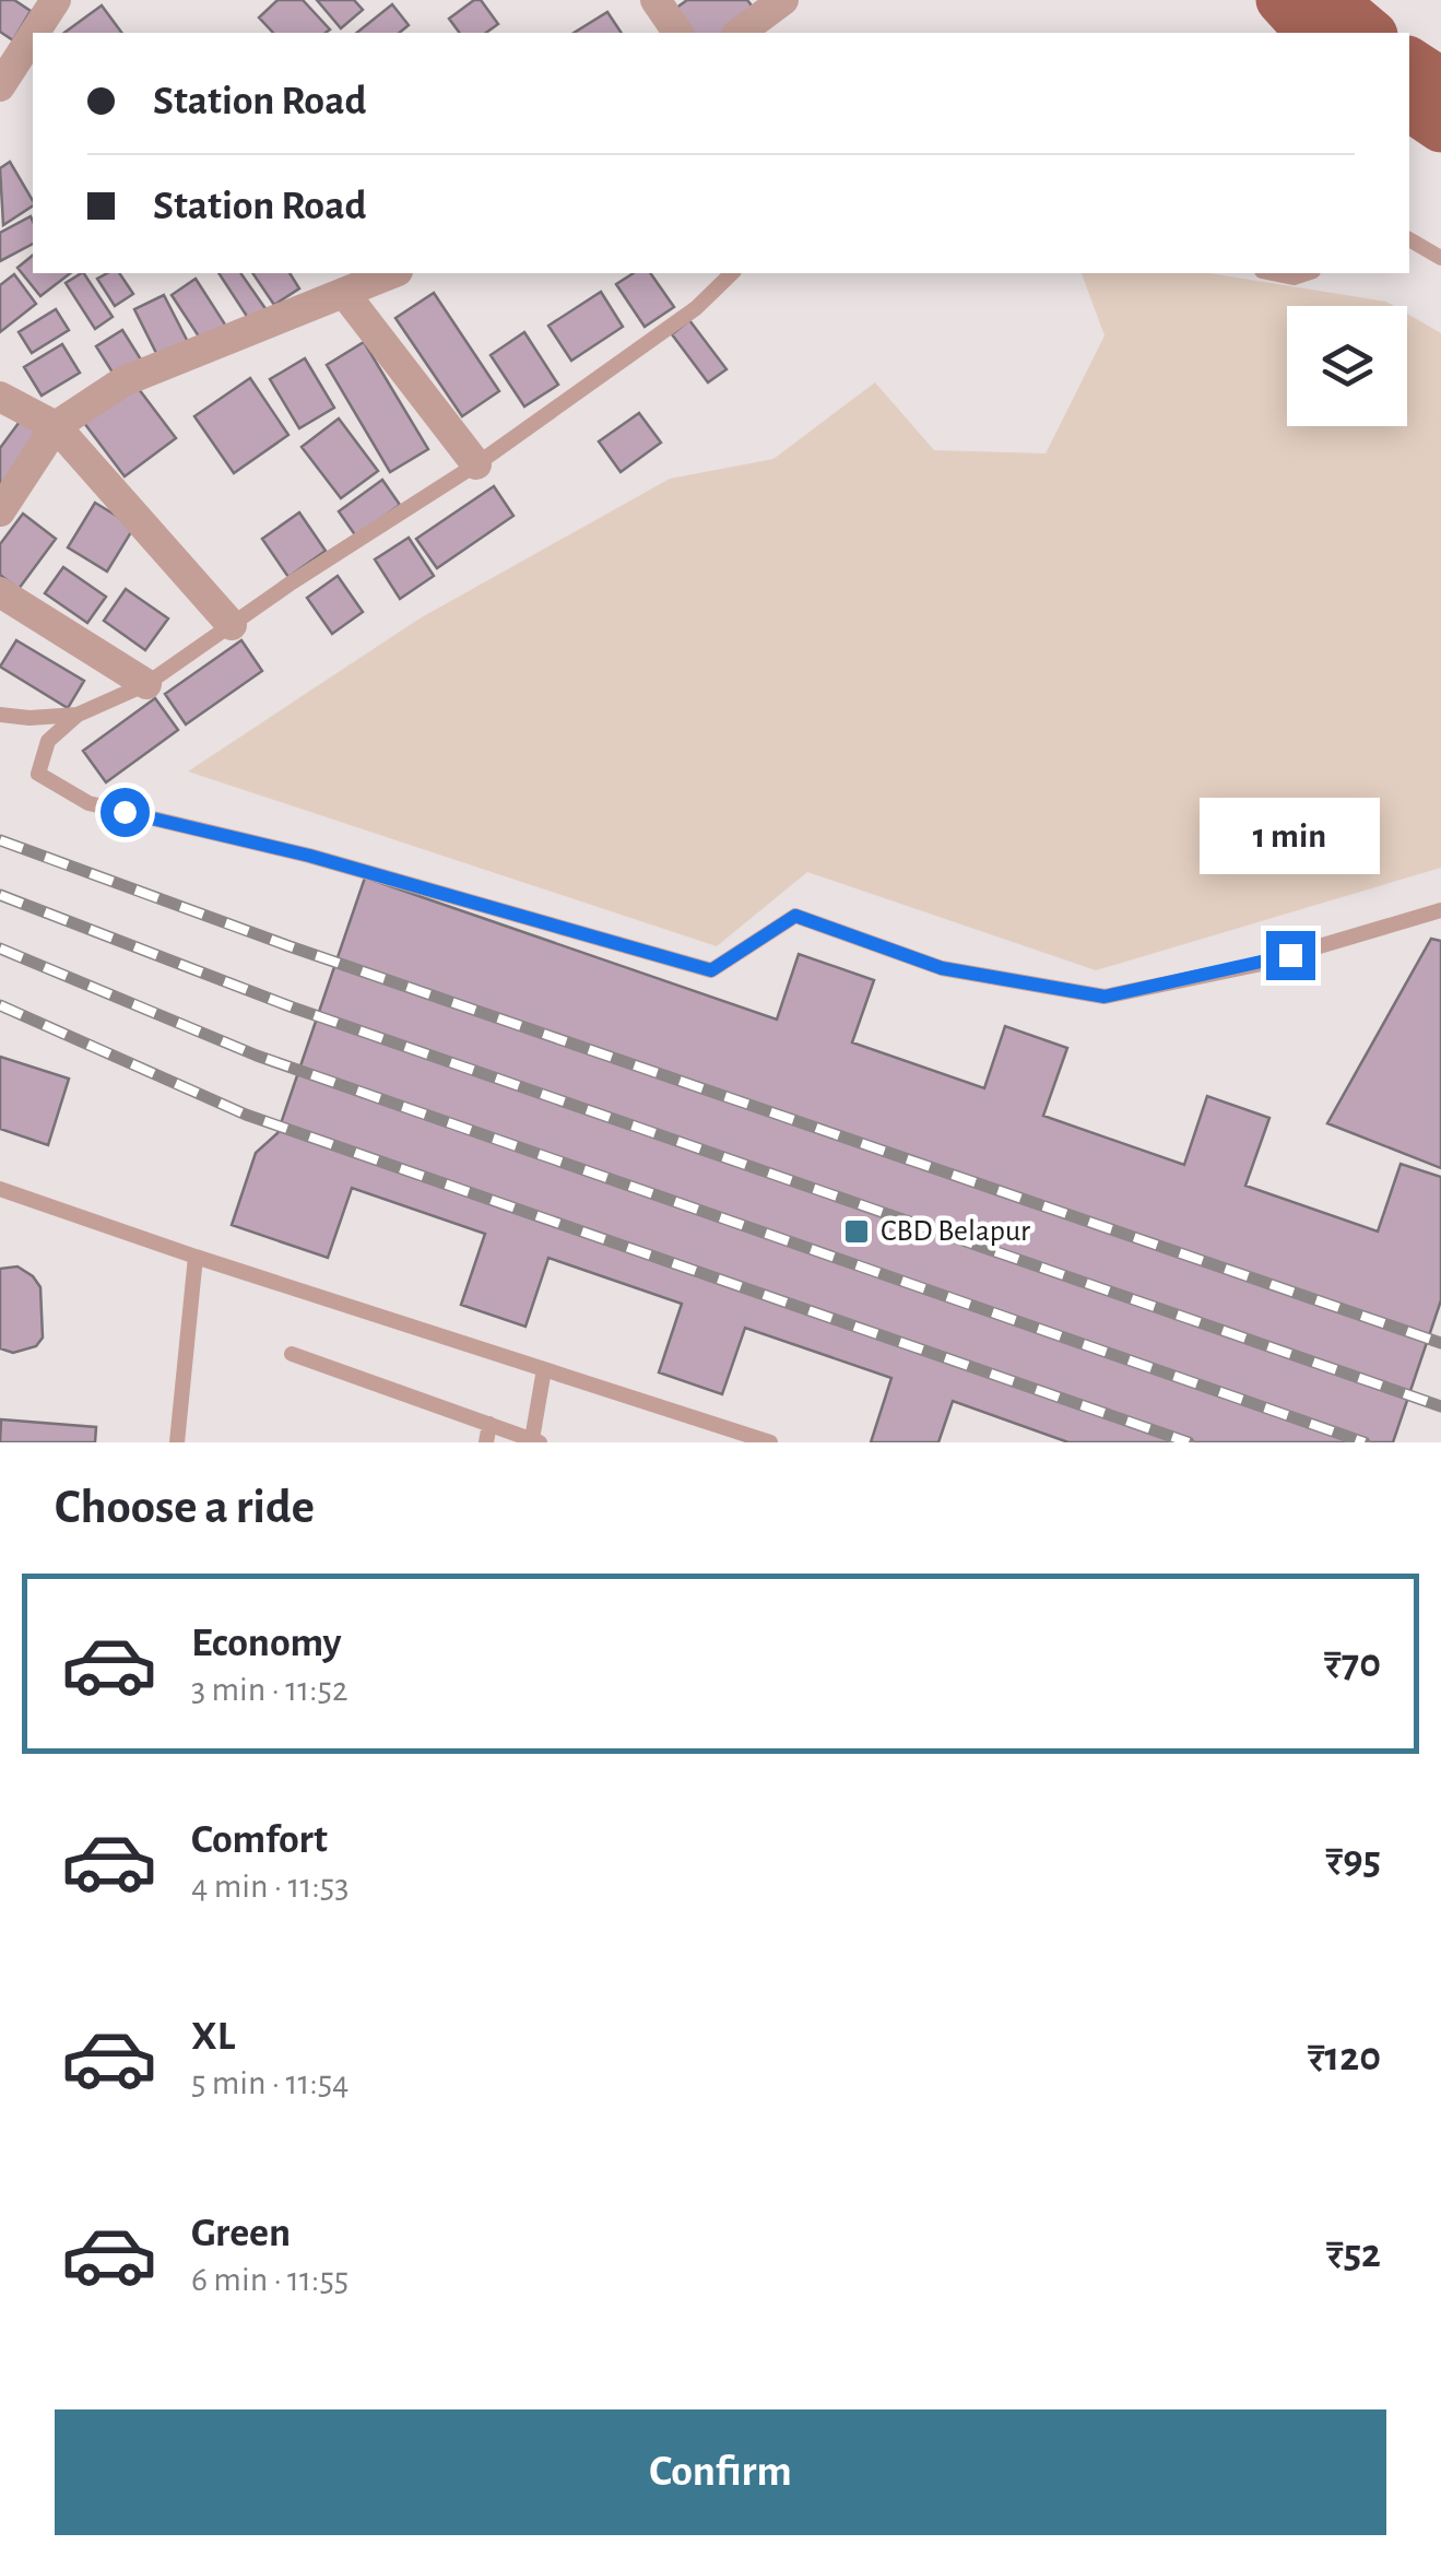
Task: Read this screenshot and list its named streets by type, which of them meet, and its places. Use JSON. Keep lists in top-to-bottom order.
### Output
{
  "places": {
    "transit": ["CBD Belapur"]
  },
  "page": {
    "banner": ["Station Road", "Station Road"],
    "bubble": "1 min",
    "heading": "Choose a ride",
    "list": [
      {
        "name": "Economy",
        "note": "3 min · 11:52",
        "value": "₹70"
      },
      {
        "name": "Comfort",
        "note": "4 min · 11:53",
        "value": "₹95"
      },
      {
        "name": "XL",
        "note": "5 min · 11:54",
        "value": "₹120"
      },
      {
        "name": "Green",
        "note": "6 min · 11:55",
        "value": "₹52"
      }
    ],
    "buttons": "Confirm"
  }
}
